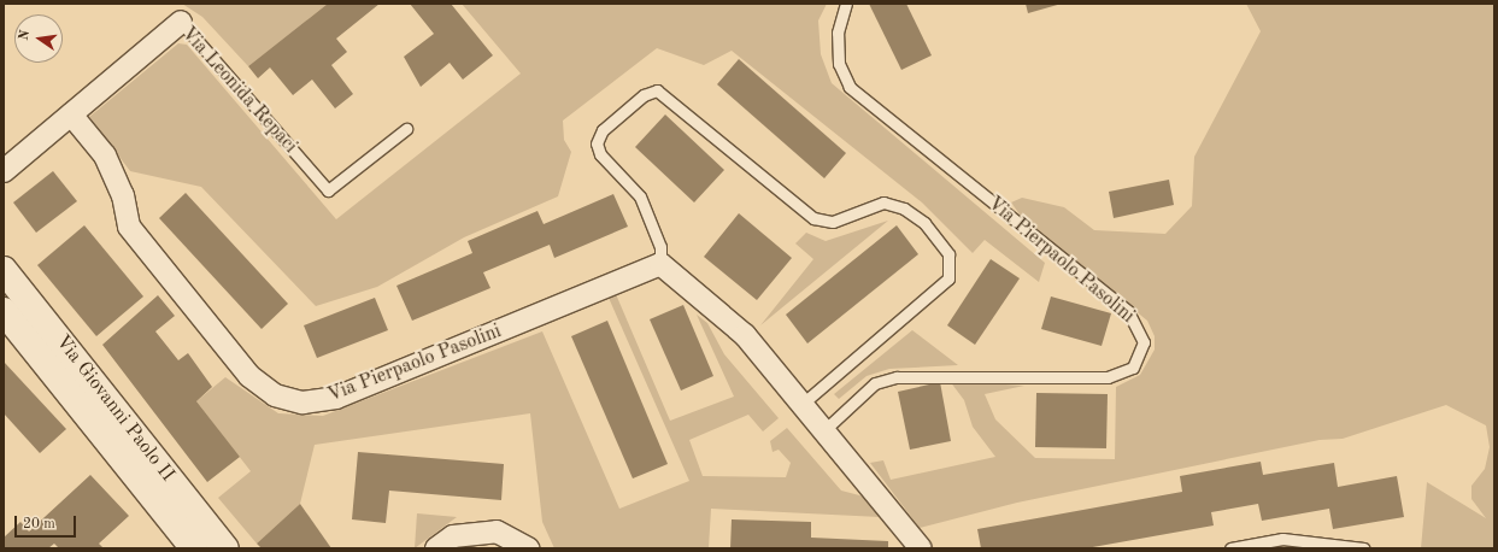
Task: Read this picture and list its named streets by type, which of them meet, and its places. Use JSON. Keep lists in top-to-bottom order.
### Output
{
  "streets": {
    "street": ["Via Leonida Repaci", "Via Pierpaolo Pasolini", "Via Giovanni Paolo II"]
  },
  "crossings": [
    ["Via Leonida Repaci", "Via Pierpaolo Pasolini"]
  ],
  "scale_bar": "20 m",
  "north": "left"
}
